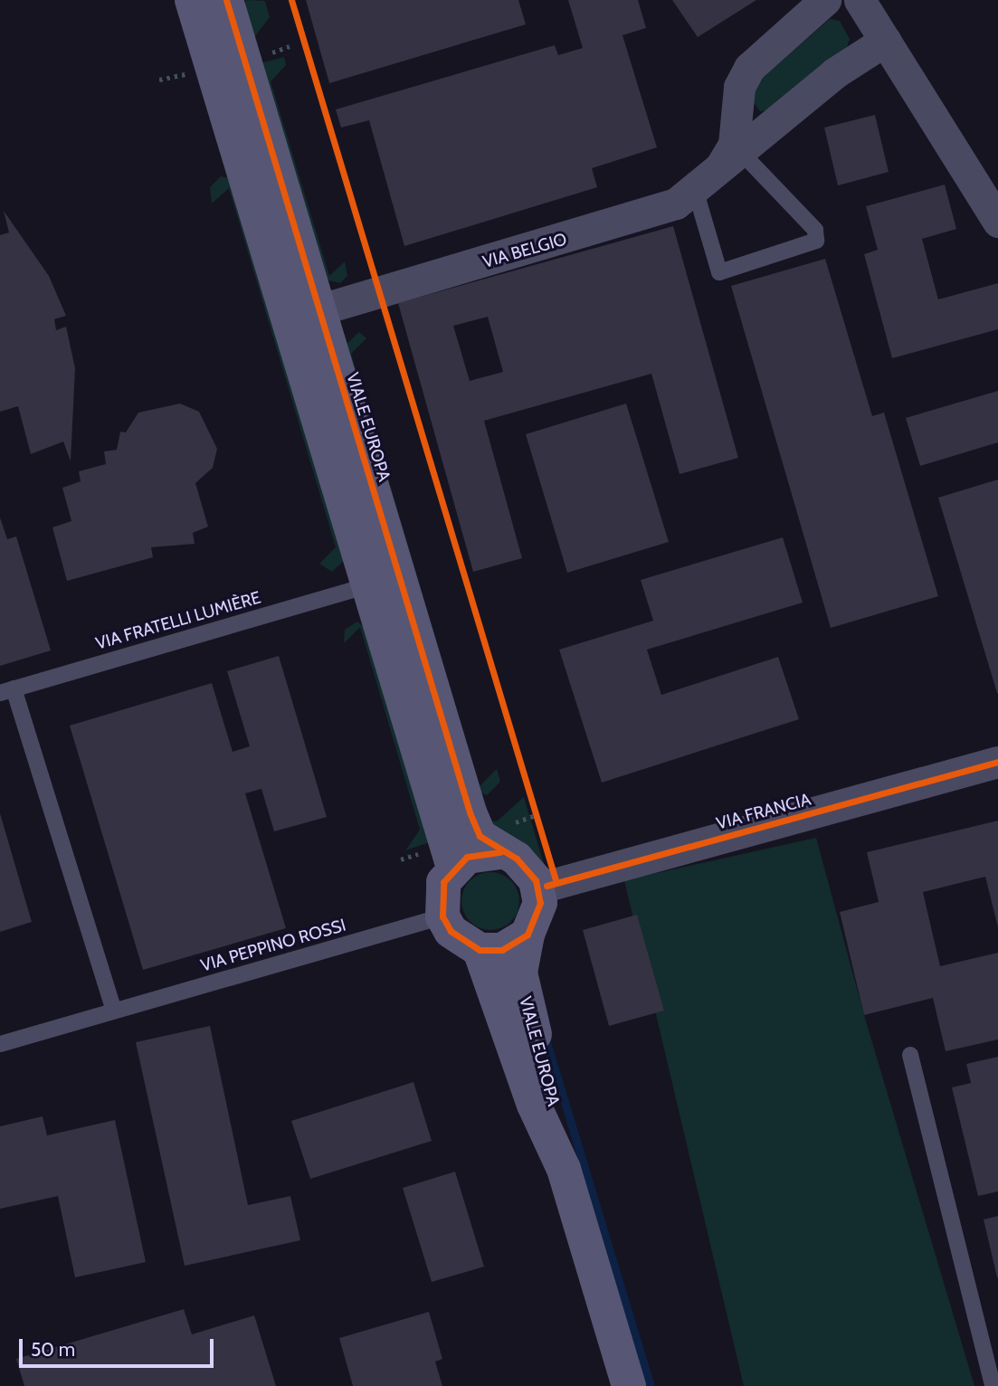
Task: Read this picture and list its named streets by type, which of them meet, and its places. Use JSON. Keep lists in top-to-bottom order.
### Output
{
  "streets": {
    "street": ["VIA BELGIO", "VIALE EUROPA", "VIA FRANCIA"],
    "lane": ["VIA FRATELLI LUMIÈRE", "VIA PEPPINO ROSSI"]
  },
  "crossings": [
    ["VIA BELGIO", "VIALE EUROPA"],
    ["VIALE EUROPA", "VIA FRANCIA"],
    ["VIALE EUROPA", "VIA PEPPINO ROSSI"],
    ["VIA FRANCIA", "VIA PEPPINO ROSSI"]
  ],
  "scale_bar": "50 m"
}
